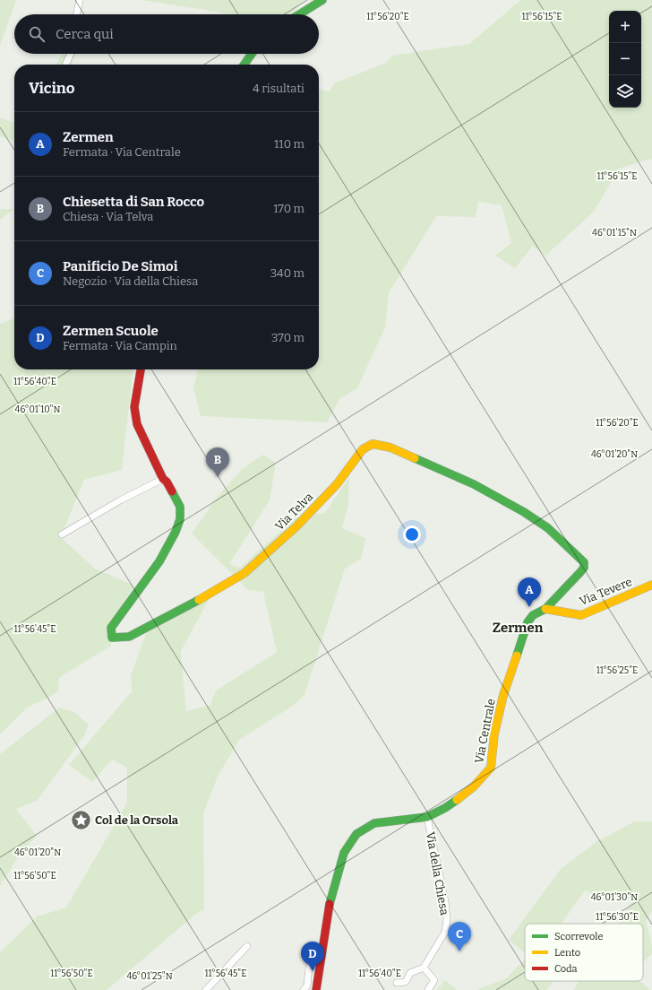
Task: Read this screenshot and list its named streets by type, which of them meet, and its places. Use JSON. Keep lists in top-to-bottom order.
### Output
{
  "streets": {
    "street": [
      "Via Telva",
      "Via Tevere",
      "Via Centrale",
      "Via della Chiesa"
    ]
  },
  "crossings": [
    ["Via Telva", "Via Tevere"],
    ["Via Telva", "Via Centrale"],
    ["Via Tevere", "Via Centrale"],
    ["Via Centrale", "Via della Chiesa"]
  ],
  "districts": ["Zermen"],
  "places": {
    "place": ["Col de la Orsola"]
  },
  "legend": ["Scorrevole", "Lento", "Coda"],
  "page": {
    "map_buttons": ["+", "−"],
    "search": "Cerca qui",
    "heading": ["Vicino", "4 risultati"],
    "list": [
      {
        "mark": "A",
        "name": "Zermen",
        "note": "Fermata · Via Centrale",
        "value": "110 m"
      },
      {
        "mark": "B",
        "name": "Chiesetta di San Rocco",
        "note": "Chiesa · Via Telva",
        "value": "170 m"
      },
      {
        "mark": "C",
        "name": "Panificio De Simoi",
        "note": "Negozio · Via della Chiesa",
        "value": "340 m"
      },
      {
        "mark": "D",
        "name": "Zermen Scuole",
        "note": "Fermata · Via Campin",
        "value": "370 m"
      }
    ],
    "pins": [
      "B",
      "A",
      "C",
      "D"
    ]
  },
  "coordinates": [
    "11°56'20\"E",
    "11°56'15\"E",
    "46°01'15\"N",
    "11°56'40\"E",
    "46°01'10\"N",
    "46°01'20\"N",
    "11°56'45\"E",
    "11°56'25\"E",
    "11°56'50\"E",
    "46°01'30\"N",
    "11°56'30\"E",
    "46°01'25\"N"
  ]
}
